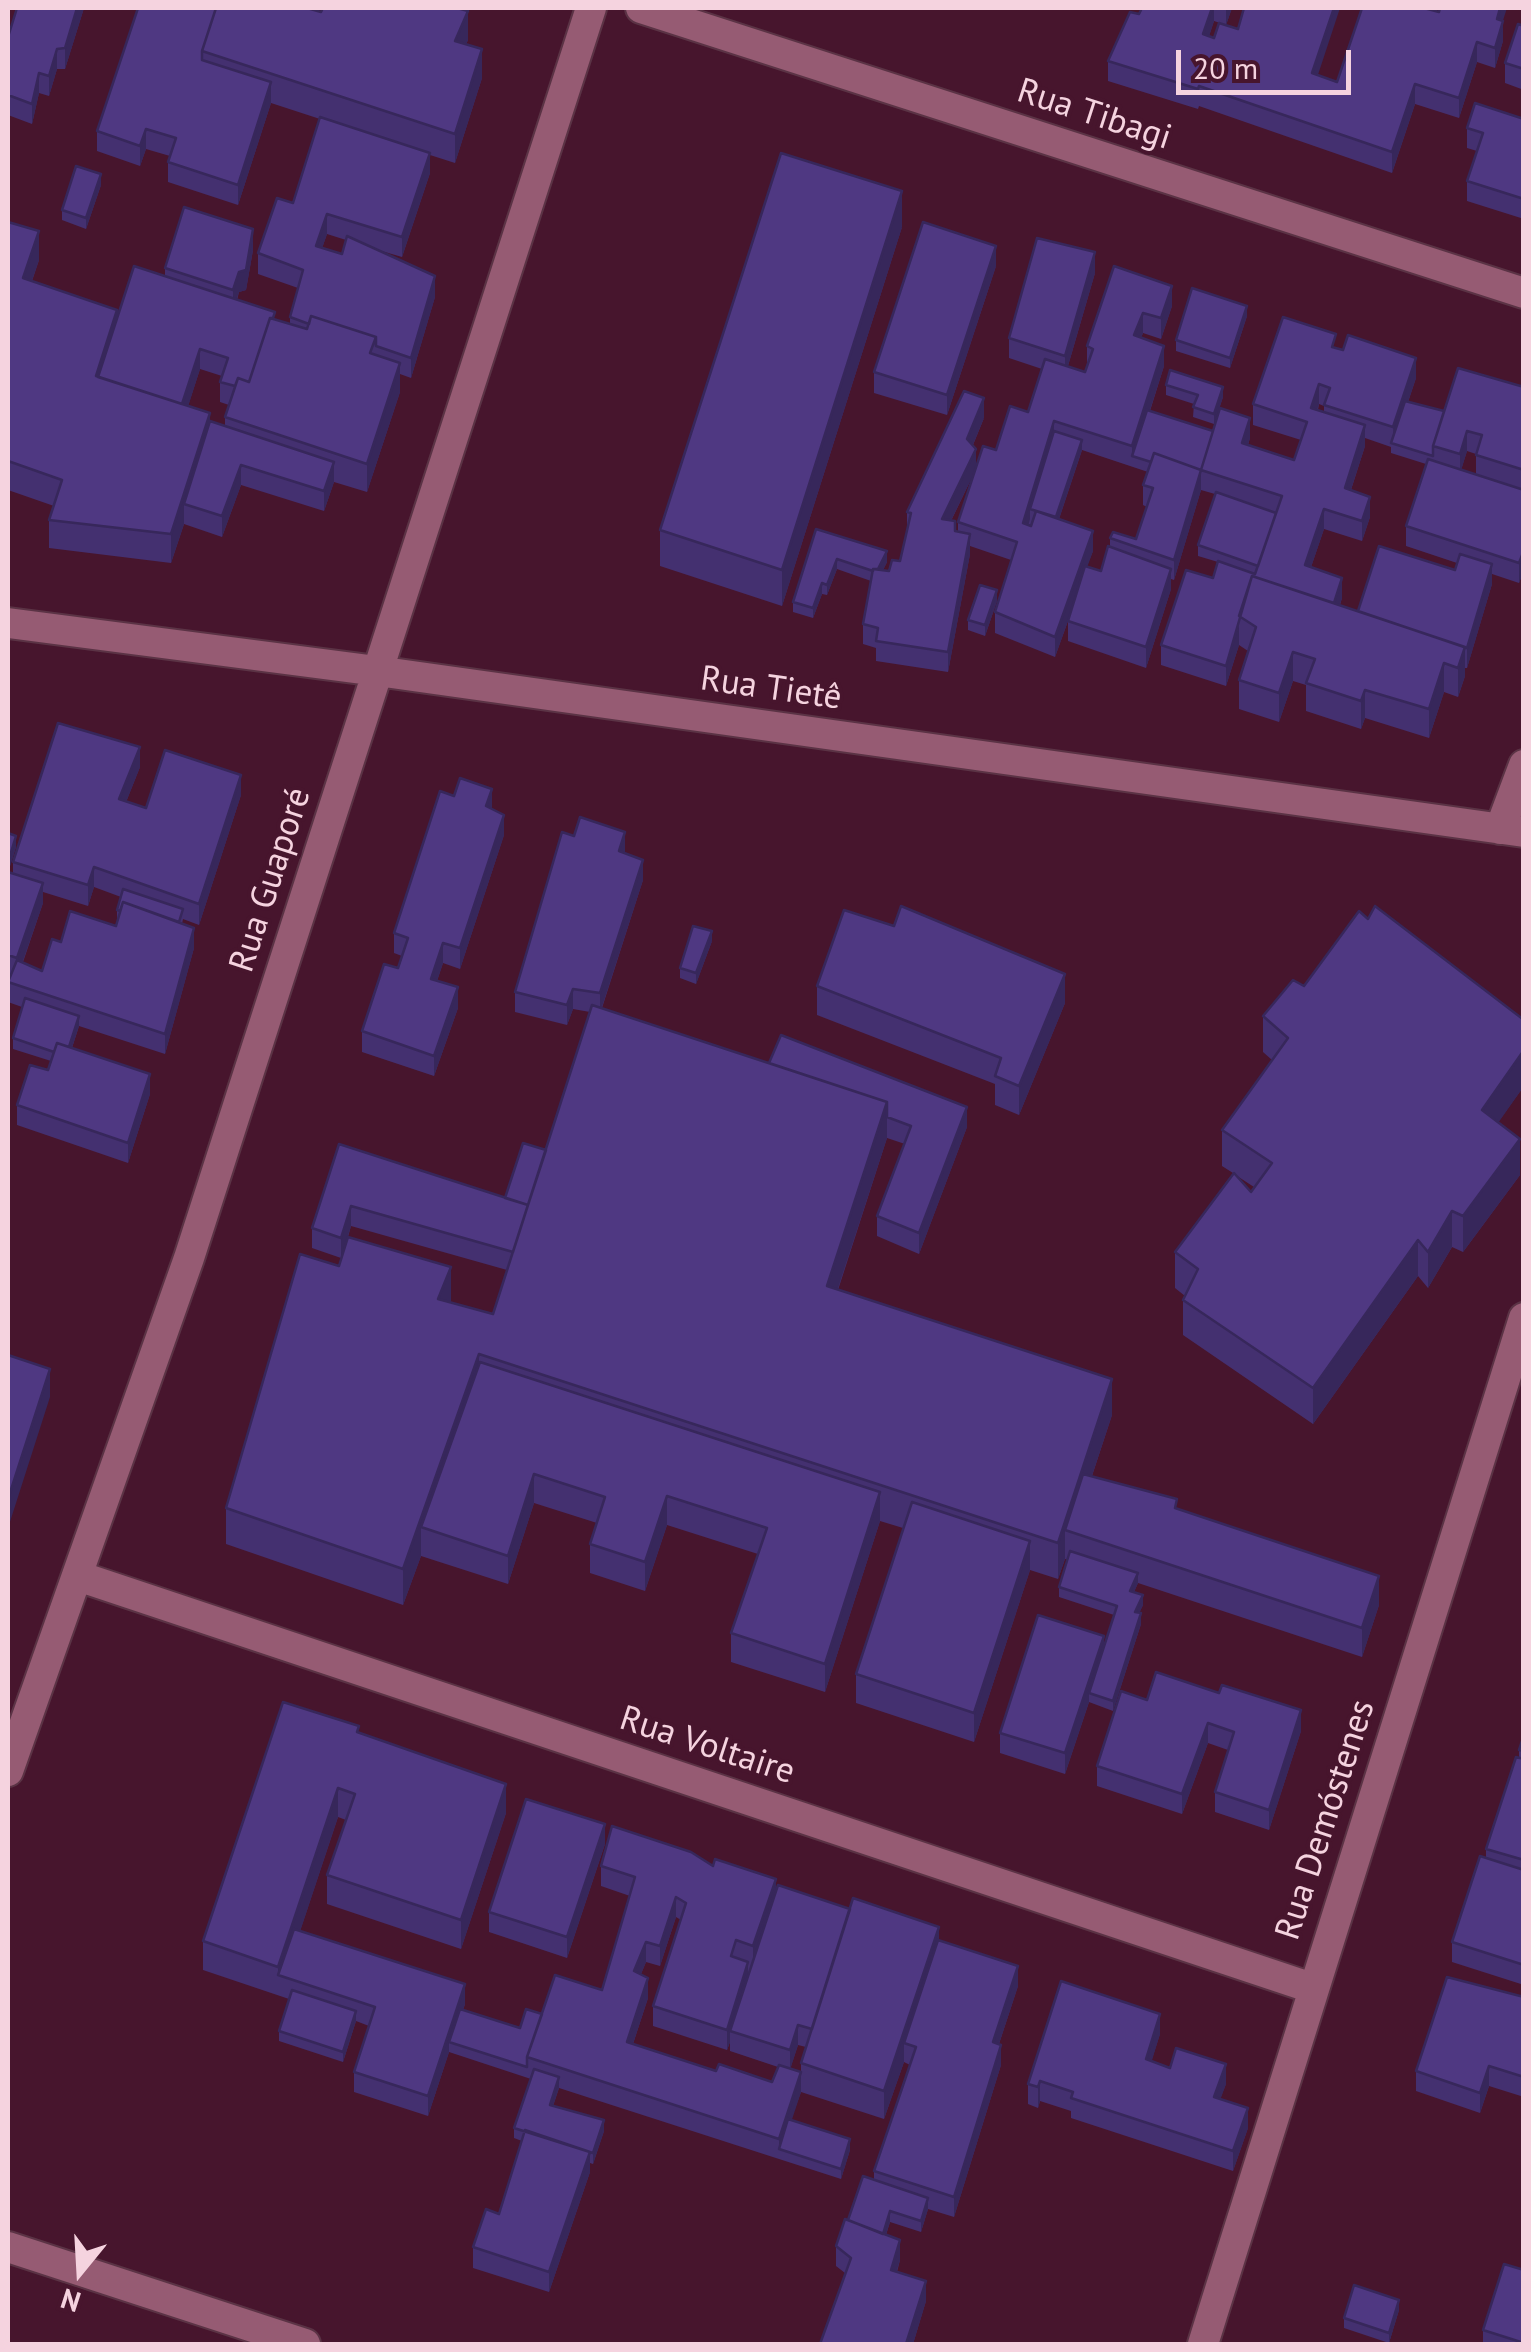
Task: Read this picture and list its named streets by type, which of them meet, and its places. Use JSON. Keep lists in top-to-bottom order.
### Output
{
  "streets": {
    "street": [
      "Rua Tibagi",
      "Rua Tietê",
      "Rua Guaporé",
      "Rua Voltaire",
      "Rua Demóstenes"
    ]
  },
  "crossings": [
    ["Rua Tietê", "Rua Guaporé"],
    ["Rua Guaporé", "Rua Voltaire"],
    ["Rua Voltaire", "Rua Demóstenes"]
  ],
  "scale_bar": "20 m",
  "north": "bottom"
}
